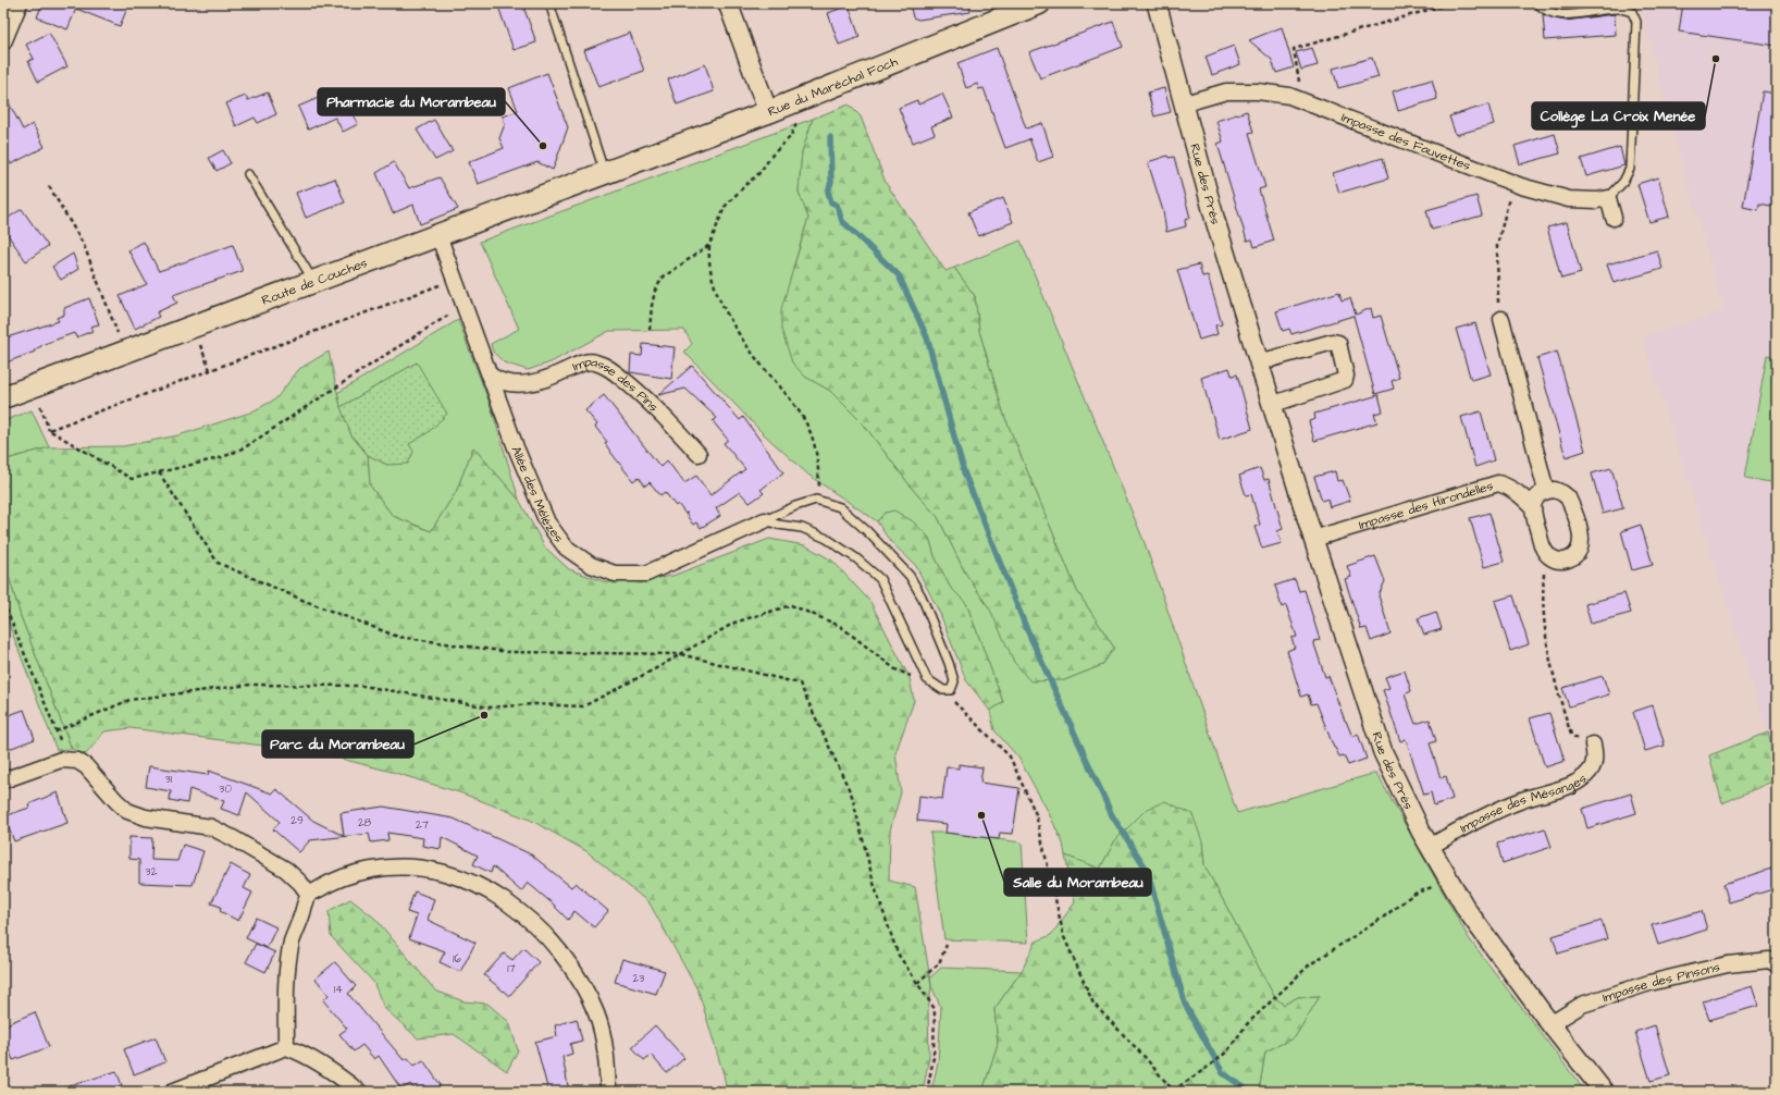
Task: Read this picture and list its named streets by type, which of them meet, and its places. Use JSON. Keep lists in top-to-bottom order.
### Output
{
  "streets": {
    "main road": ["Rue du Maréchal Foch", "Route de Couches"],
    "street": [
      "Impasse des Fauvettes",
      "Rue des Prés",
      "Impasse des Pins",
      "Allée des Mélèzes",
      "Impasse des Hirondelles",
      "Impasse des Mésanges",
      "Impasse des Pinsons"
    ]
  },
  "crossings": [
    ["Rue du Maréchal Foch", "Route de Couches"],
    ["Impasse des Fauvettes", "Rue des Prés"],
    ["Rue des Prés", "Impasse des Hirondelles"],
    ["Rue des Prés", "Impasse des Mésanges"],
    ["Rue des Prés", "Impasse des Pinsons"],
    ["Route de Couches", "Allée des Mélèzes"],
    ["Impasse des Pins", "Allée des Mélèzes"]
  ],
  "places": [
    "Collège La Croix Menée",
    "Pharmacie du Morambeau",
    "Parc du Morambeau",
    "Salle du Morambeau"
  ],
  "house_numbers": [
    "31",
    "30",
    "29",
    "28",
    "27",
    "32",
    "16",
    "17",
    "23",
    "14"
  ]
}
